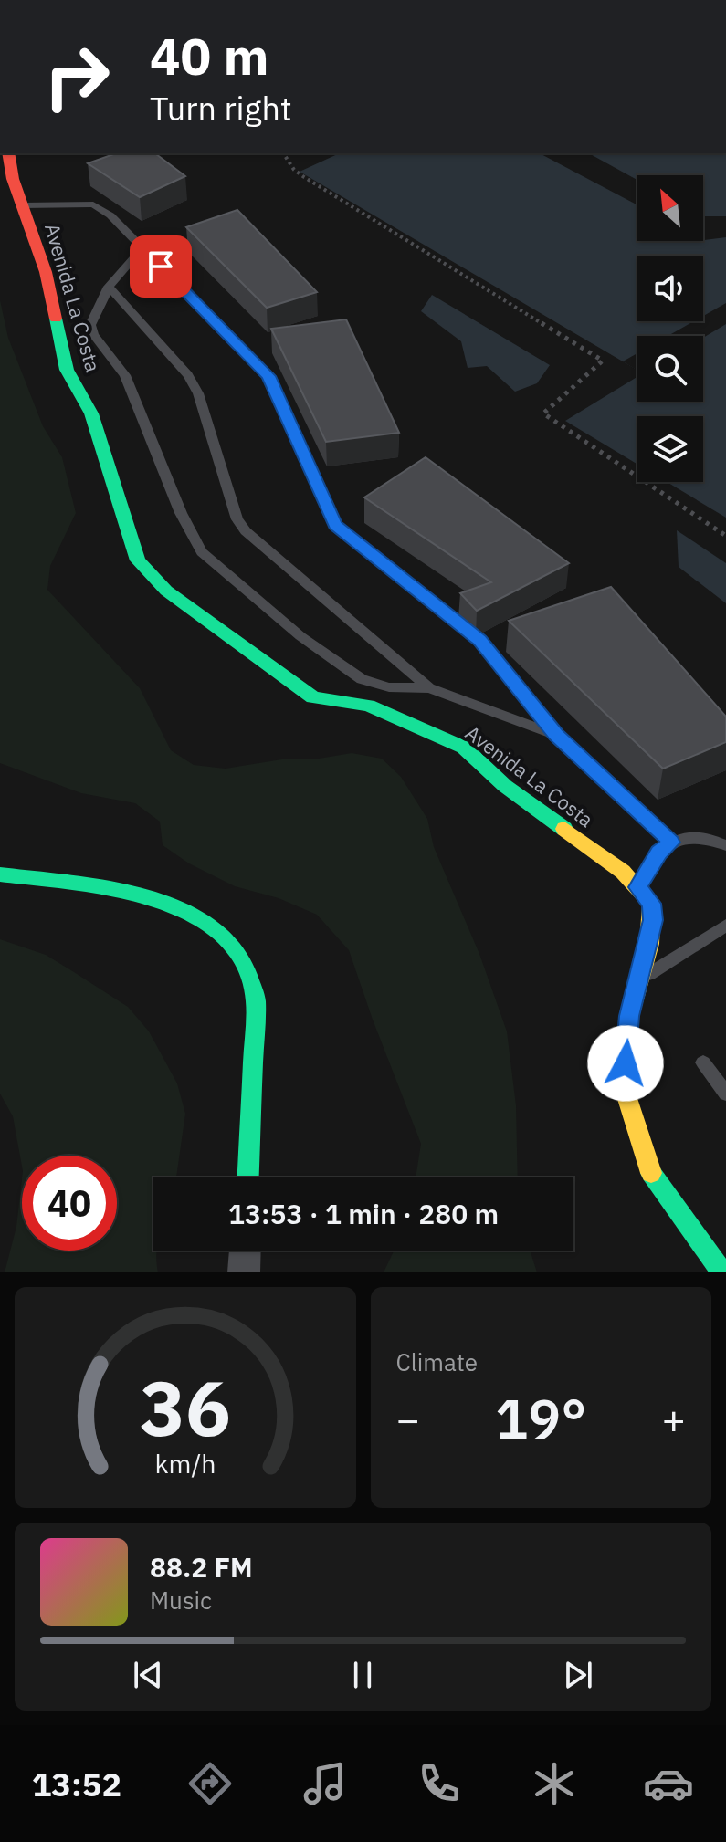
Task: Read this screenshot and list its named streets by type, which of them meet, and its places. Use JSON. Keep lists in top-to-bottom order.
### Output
{
  "streets": {
    "street": ["Avenida La Costa"]
  },
  "north": "top left",
  "page": {
    "turn": ["40 m", "Turn right"],
    "limit": "40",
    "trip": "13:53 · 1 min · 280 m",
    "tile": "Climate",
    "heat": ["−", "19°", "+"],
    "song": ["88.2 FM", "Music"],
    "tabs": "13:52",
    "gauge": ["36", "km/h"]
  }
}
